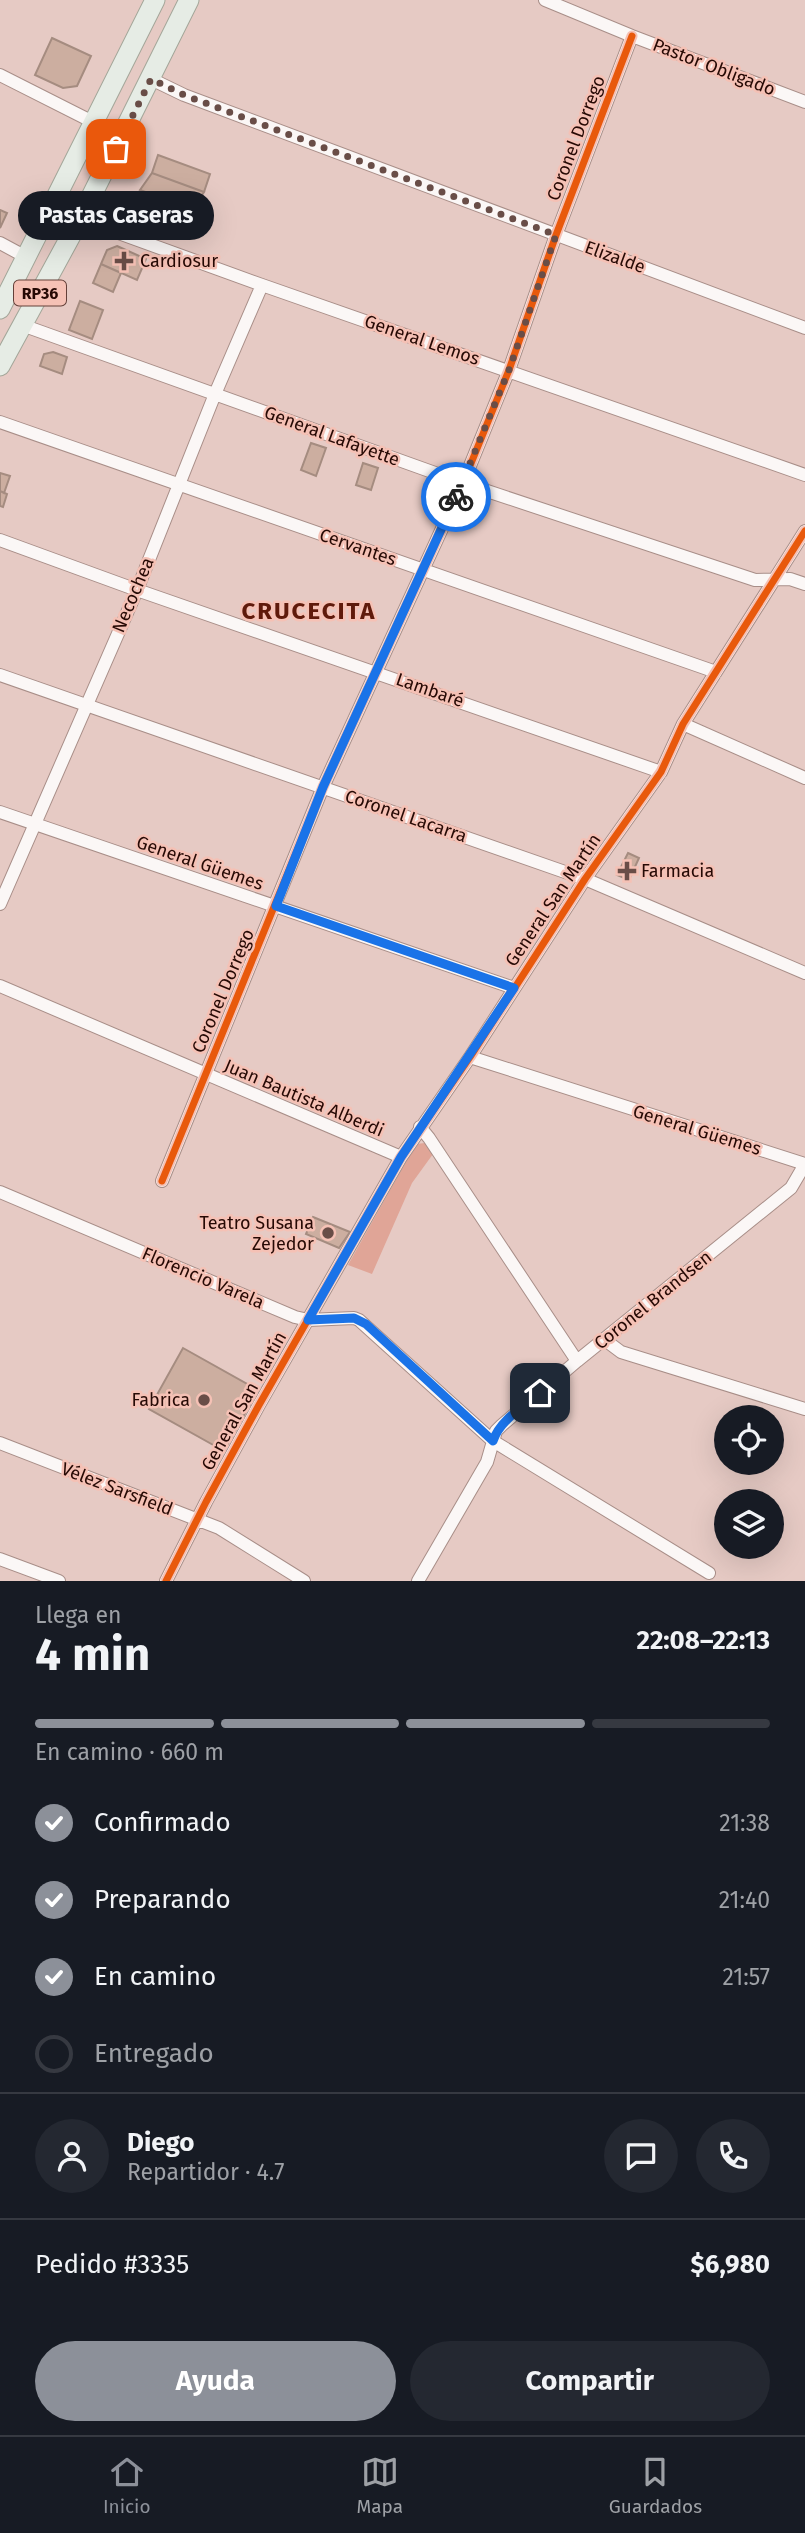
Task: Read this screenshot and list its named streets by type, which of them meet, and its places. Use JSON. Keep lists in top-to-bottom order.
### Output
{
  "streets": {
    "main road": ["RP36"],
    "street": [
      "Pastor Obligado",
      "Coronel Dorrego",
      "Elizalde",
      "General Lemos",
      "General Lafayette",
      "Cervantes",
      "Necochea",
      "Lambaré",
      "Coronel Lacarra",
      "General Güemes",
      "General San Martín",
      "Juan Bautista Alberdi",
      "Florencio Varela",
      "Coronel Brandsen",
      "Vélez Sarsfield"
    ]
  },
  "crossings": [
    ["Pastor Obligado", "Coronel Dorrego"],
    ["Coronel Dorrego", "Elizalde"],
    ["Coronel Dorrego", "General Lemos"],
    ["Coronel Dorrego", "General Lafayette"],
    ["Coronel Dorrego", "Cervantes"],
    ["Coronel Dorrego", "Lambaré"],
    ["Coronel Dorrego", "Coronel Lacarra"],
    ["Coronel Dorrego", "General Güemes"],
    ["Coronel Dorrego", "Juan Bautista Alberdi"],
    ["Elizalde", "RP36"],
    ["RP36", "General Lemos"],
    ["RP36", "General Lafayette"],
    ["General Lemos", "Necochea"],
    ["General Lafayette", "Necochea"],
    ["General Lafayette", "General San Martín"],
    ["Cervantes", "Necochea"],
    ["Cervantes", "General San Martín"],
    ["Necochea", "Lambaré"],
    ["Necochea", "Coronel Lacarra"],
    ["Necochea", "General Güemes"],
    ["Lambaré", "General San Martín"],
    ["Coronel Lacarra", "General San Martín"],
    ["General Güemes", "General San Martín"],
    ["General Güemes", "Coronel Brandsen"],
    ["General San Martín", "Juan Bautista Alberdi"],
    ["General San Martín", "Florencio Varela"],
    ["General San Martín", "Vélez Sarsfield"],
    ["Florencio Varela", "Coronel Brandsen"]
  ],
  "districts": ["CRUCECITA"],
  "places": {
    "other": ["Pastas Caseras", "Teatro Susana Zejedor", "Fabrica"],
    "health": ["Cardiosur", "Farmacia"]
  },
  "page": {
    "bubble": "Pastas Caseras",
    "heading": ["4 min", "Llega en", "22:08–22:13"],
    "panel": [
      "Diego",
      "Repartidor · 4.7",
      "Pedido #3335",
      "$6,980"
    ],
    "bar": "En camino · 660 m",
    "list": [
      ["Confirmado", "21:38"],
      ["Preparando", "21:40"],
      ["En camino", "21:57"],
      "Entregado"
    ],
    "buttons": ["Ayuda", "Compartir"],
    "tabs": ["Inicio", "Mapa", "Guardados"]
  }
}
